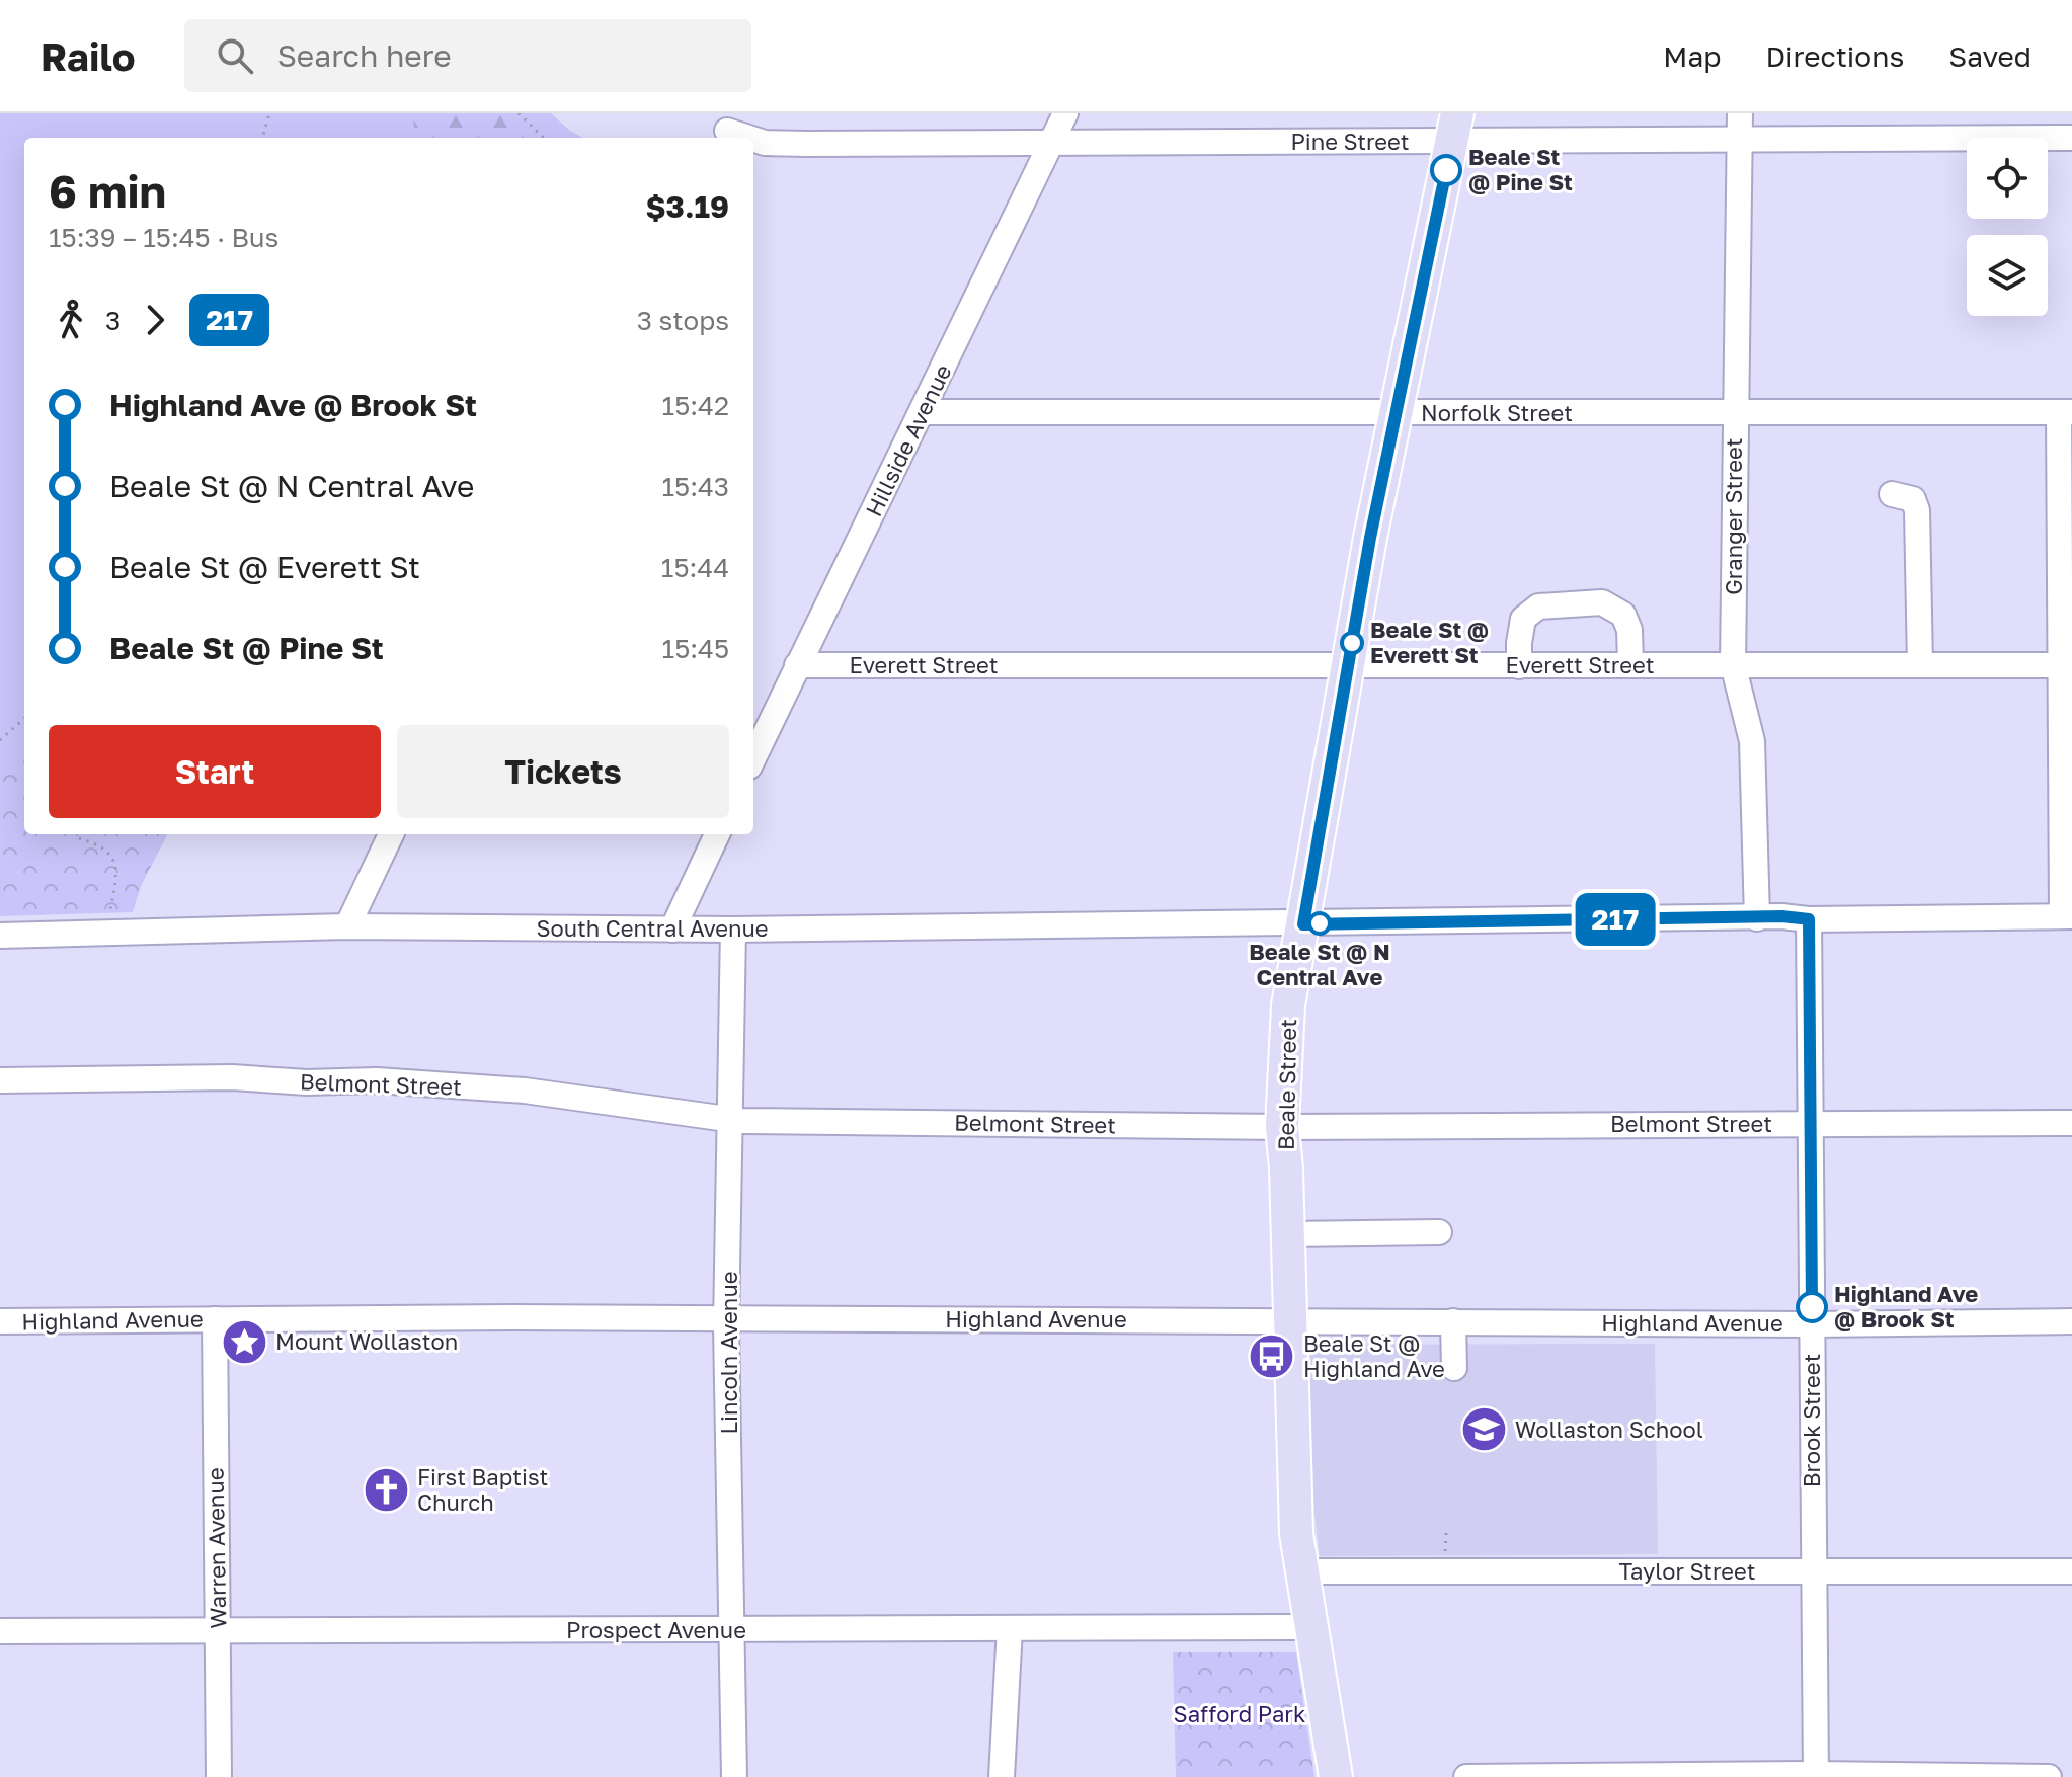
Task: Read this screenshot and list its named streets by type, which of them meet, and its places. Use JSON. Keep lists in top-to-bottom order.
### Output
{
  "streets": {
    "main road": ["Beale Street"],
    "street": [
      "Pine Street",
      "Norfolk Street",
      "Hillside Avenue",
      "Granger Street",
      "Everett Street",
      "South Central Avenue",
      "Belmont Street",
      "Highland Avenue",
      "Lincoln Avenue",
      "Brook Street",
      "Warren Avenue",
      "Taylor Street",
      "Prospect Avenue"
    ]
  },
  "crossings": [
    ["Pine Street", "Hillside Avenue"],
    ["Pine Street", "Granger Street"],
    ["Pine Street", "Beale Street"],
    ["Norfolk Street", "Hillside Avenue"],
    ["Norfolk Street", "Granger Street"],
    ["Norfolk Street", "Beale Street"],
    ["Hillside Avenue", "Everett Street"],
    ["Granger Street", "Everett Street"],
    ["Granger Street", "South Central Avenue"],
    ["Everett Street", "Beale Street"],
    ["South Central Avenue", "Beale Street"],
    ["South Central Avenue", "Lincoln Avenue"],
    ["South Central Avenue", "Brook Street"],
    ["Belmont Street", "Beale Street"],
    ["Belmont Street", "Lincoln Avenue"],
    ["Belmont Street", "Brook Street"],
    ["Beale Street", "Highland Avenue"],
    ["Beale Street", "Taylor Street"],
    ["Beale Street", "Prospect Avenue"],
    ["Highland Avenue", "Lincoln Avenue"],
    ["Highland Avenue", "Brook Street"],
    ["Highland Avenue", "Warren Avenue"],
    ["Lincoln Avenue", "Prospect Avenue"],
    ["Brook Street", "Taylor Street"],
    ["Warren Avenue", "Prospect Avenue"]
  ],
  "parks": ["Safford Park"],
  "places": {
    "other": [
      "Beale St @ Pine St",
      "Beale St @ Everett St",
      "Beale St @ N Central Ave",
      "Highland Ave @ Brook St"
    ],
    "place": ["Mount Wollaston"],
    "bus stop": ["Beale St @ Highland Ave"],
    "school or university": ["Wollaston School"],
    "church": ["First Baptist Church"]
  },
  "lines": ["bus line 217"],
  "page": {
    "header": "Railo",
    "search": "Search here",
    "nav": ["Map", "Directions", "Saved"],
    "on_map": "217",
    "heading": ["6 min", "15:39 – 15:45 · Bus", "$3.19"],
    "legs": ["3", "217", "3 stops"],
    "list": [
      {
        "name": "Highland Ave @ Brook St",
        "value": "15:42"
      },
      {
        "name": "Beale St @ N Central Ave",
        "value": "15:43"
      },
      {
        "name": "Beale St @ Everett St",
        "value": "15:44"
      },
      {
        "name": "Beale St @ Pine St",
        "value": "15:45"
      }
    ],
    "buttons": ["Start", "Tickets"]
  }
}
